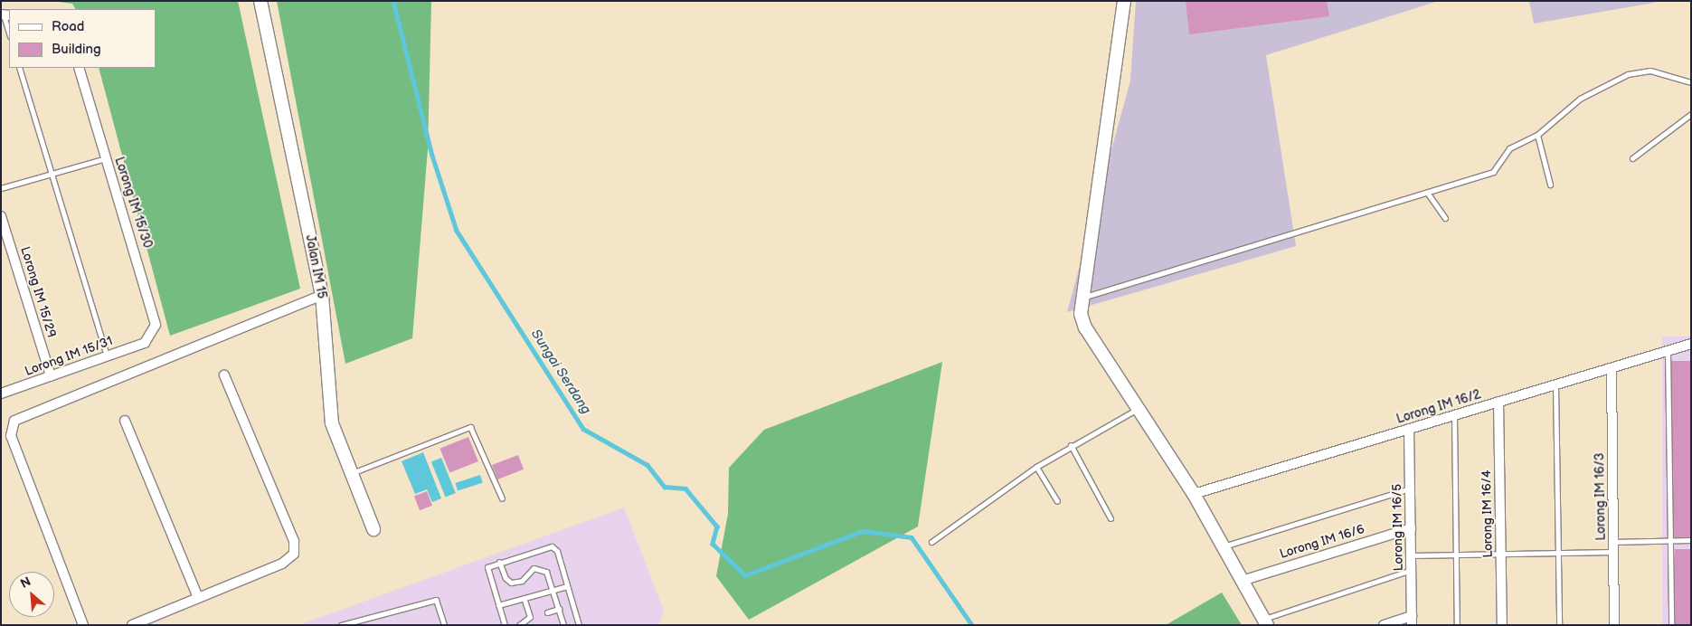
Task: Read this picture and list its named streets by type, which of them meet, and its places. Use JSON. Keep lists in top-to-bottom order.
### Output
{
  "streets": {
    "street": [
      "Lorong IM 15/30",
      "Jalan IM 15",
      "Lorong IM 15/29",
      "Lorong IM 15/31",
      "Lorong IM 16/2",
      "Lorong IM 16/3",
      "Lorong IM 16/4",
      "Lorong IM 16/5",
      "Lorong IM 16/6"
    ]
  },
  "crossings": [
    ["Lorong IM 15/30", "Lorong IM 15/31"],
    ["Lorong IM 15/29", "Lorong IM 15/31"],
    ["Lorong IM 16/2", "Lorong IM 16/3"],
    ["Lorong IM 16/2", "Lorong IM 16/4"],
    ["Lorong IM 16/2", "Lorong IM 16/5"],
    ["Lorong IM 16/5", "Lorong IM 16/6"]
  ],
  "water": ["Sungai Serdang"],
  "legend": ["Road", "Building"],
  "north": "top left"
}
